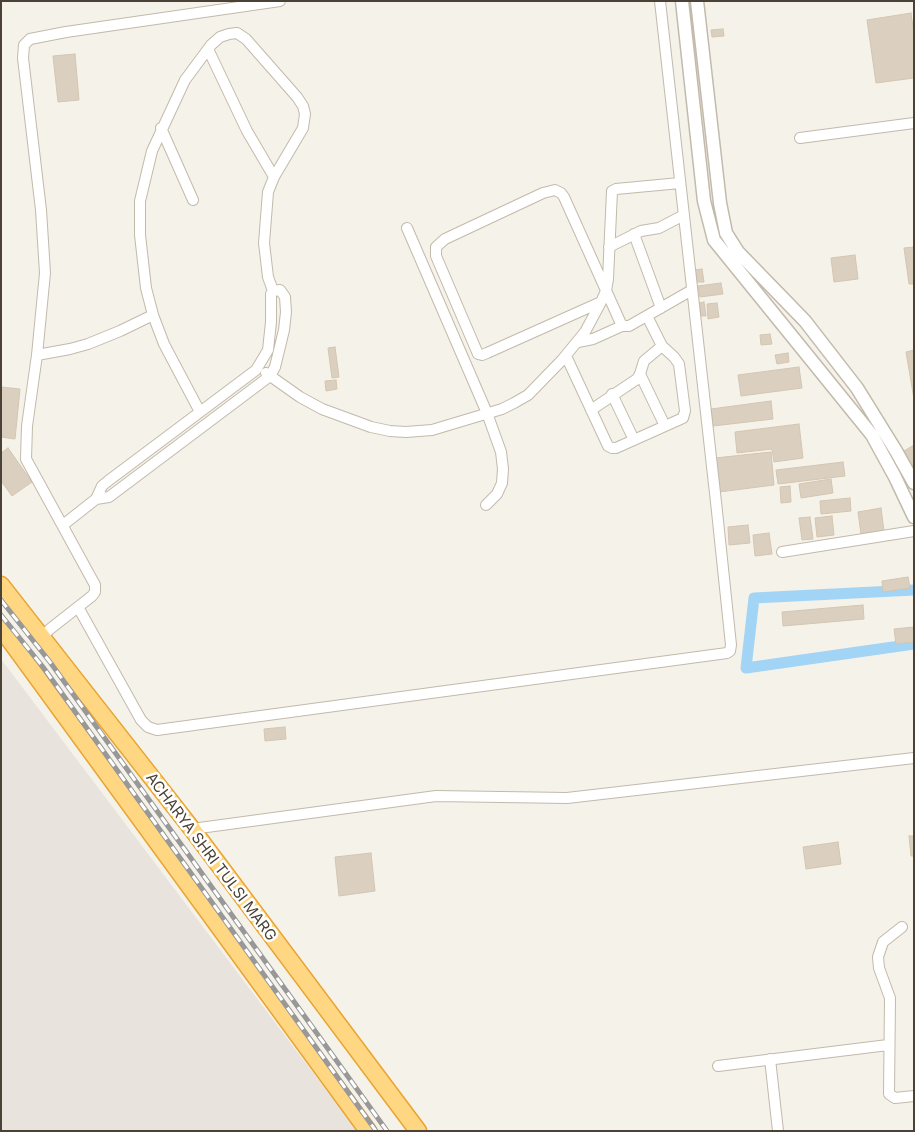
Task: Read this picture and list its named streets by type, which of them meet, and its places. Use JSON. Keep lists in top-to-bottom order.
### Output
{
  "streets": {
    "highway": ["ACHARYA SHRI TULSI MARG"]
  }
}
